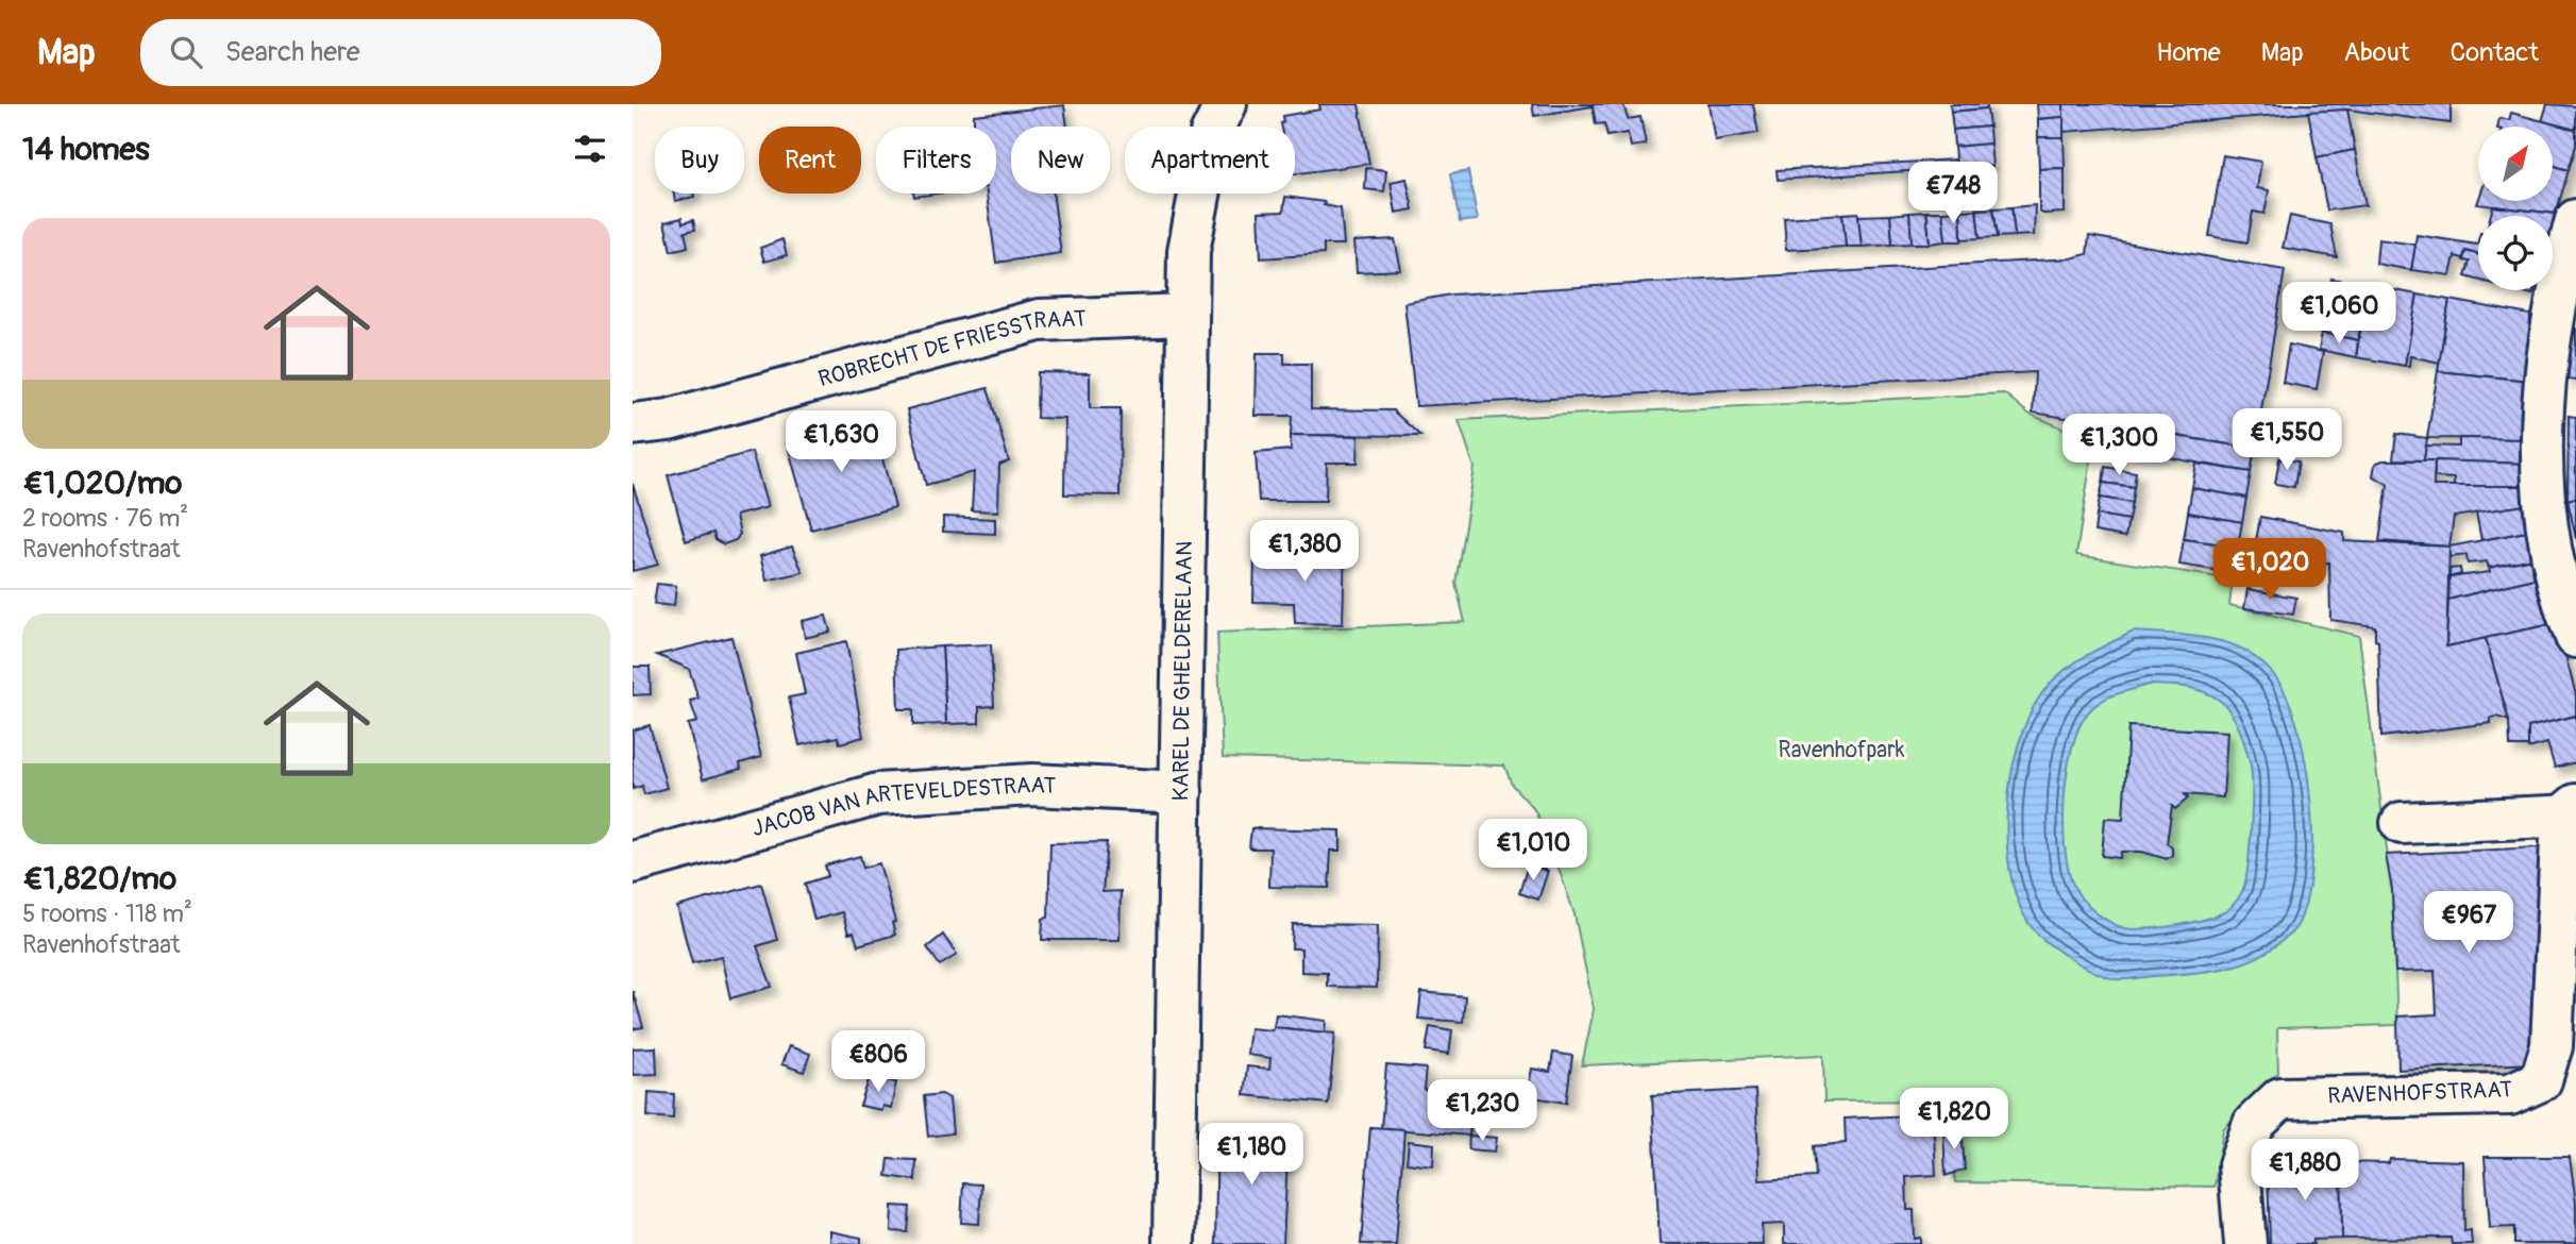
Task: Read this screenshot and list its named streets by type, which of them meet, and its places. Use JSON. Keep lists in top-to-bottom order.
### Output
{
  "streets": {
    "street": [
      "ROBRECHT DE FRIESSTRAAT",
      "KAREL DE GHELDERELAAN",
      "JACOB VAN ARTEVELDESTRAAT",
      "RAVENHOFSTRAAT"
    ]
  },
  "crossings": [
    ["ROBRECHT DE FRIESSTRAAT", "KAREL DE GHELDERELAAN"],
    ["KAREL DE GHELDERELAAN", "JACOB VAN ARTEVELDESTRAAT"]
  ],
  "parks": ["Ravenhofpark"],
  "north": "top right",
  "page": {
    "header": "Map",
    "search": "Search here",
    "nav": [
      "Home",
      "Map",
      "About",
      "Contact"
    ],
    "heading": "14 homes",
    "chip": [
      "Buy",
      "Rent",
      "Filters",
      "New",
      "Apartment"
    ],
    "price": [
      "€748",
      "€1,060",
      "€1,550",
      "€1,630",
      "€1,300",
      "€1,380",
      "€1,020",
      "€1,010",
      "€967",
      "€806",
      "€1,230",
      "€1,820",
      "€1,180",
      "€1,880"
    ],
    "list": [
      {
        "name": "€1,020/mo",
        "note": "2 rooms · 76 m² · Ravenhofstraat"
      },
      {
        "name": "€1,820/mo",
        "note": "5 rooms · 118 m² · Ravenhofstraat"
      }
    ]
  }
}
